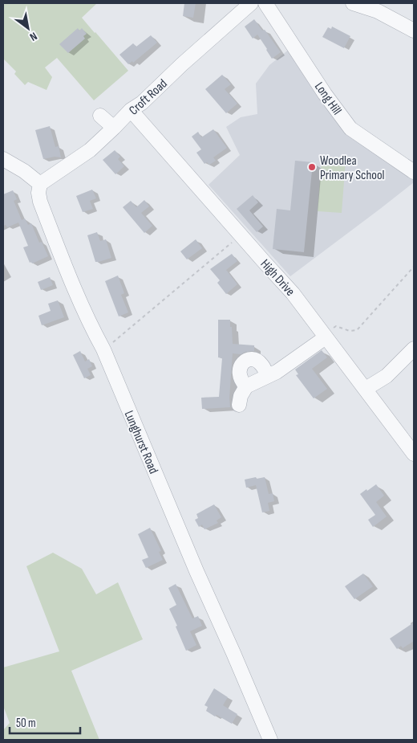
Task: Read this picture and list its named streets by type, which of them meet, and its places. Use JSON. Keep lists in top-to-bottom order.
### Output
{
  "streets": {
    "street": [
      "Croft Road",
      "Long Hill",
      "High Drive",
      "Lunghurst Road"
    ]
  },
  "crossings": [
    ["Croft Road", "High Drive"],
    ["Croft Road", "Lunghurst Road"]
  ],
  "places": ["Woodlea Primary School"],
  "scale_bar": "50 m",
  "north": "bottom right"
}
